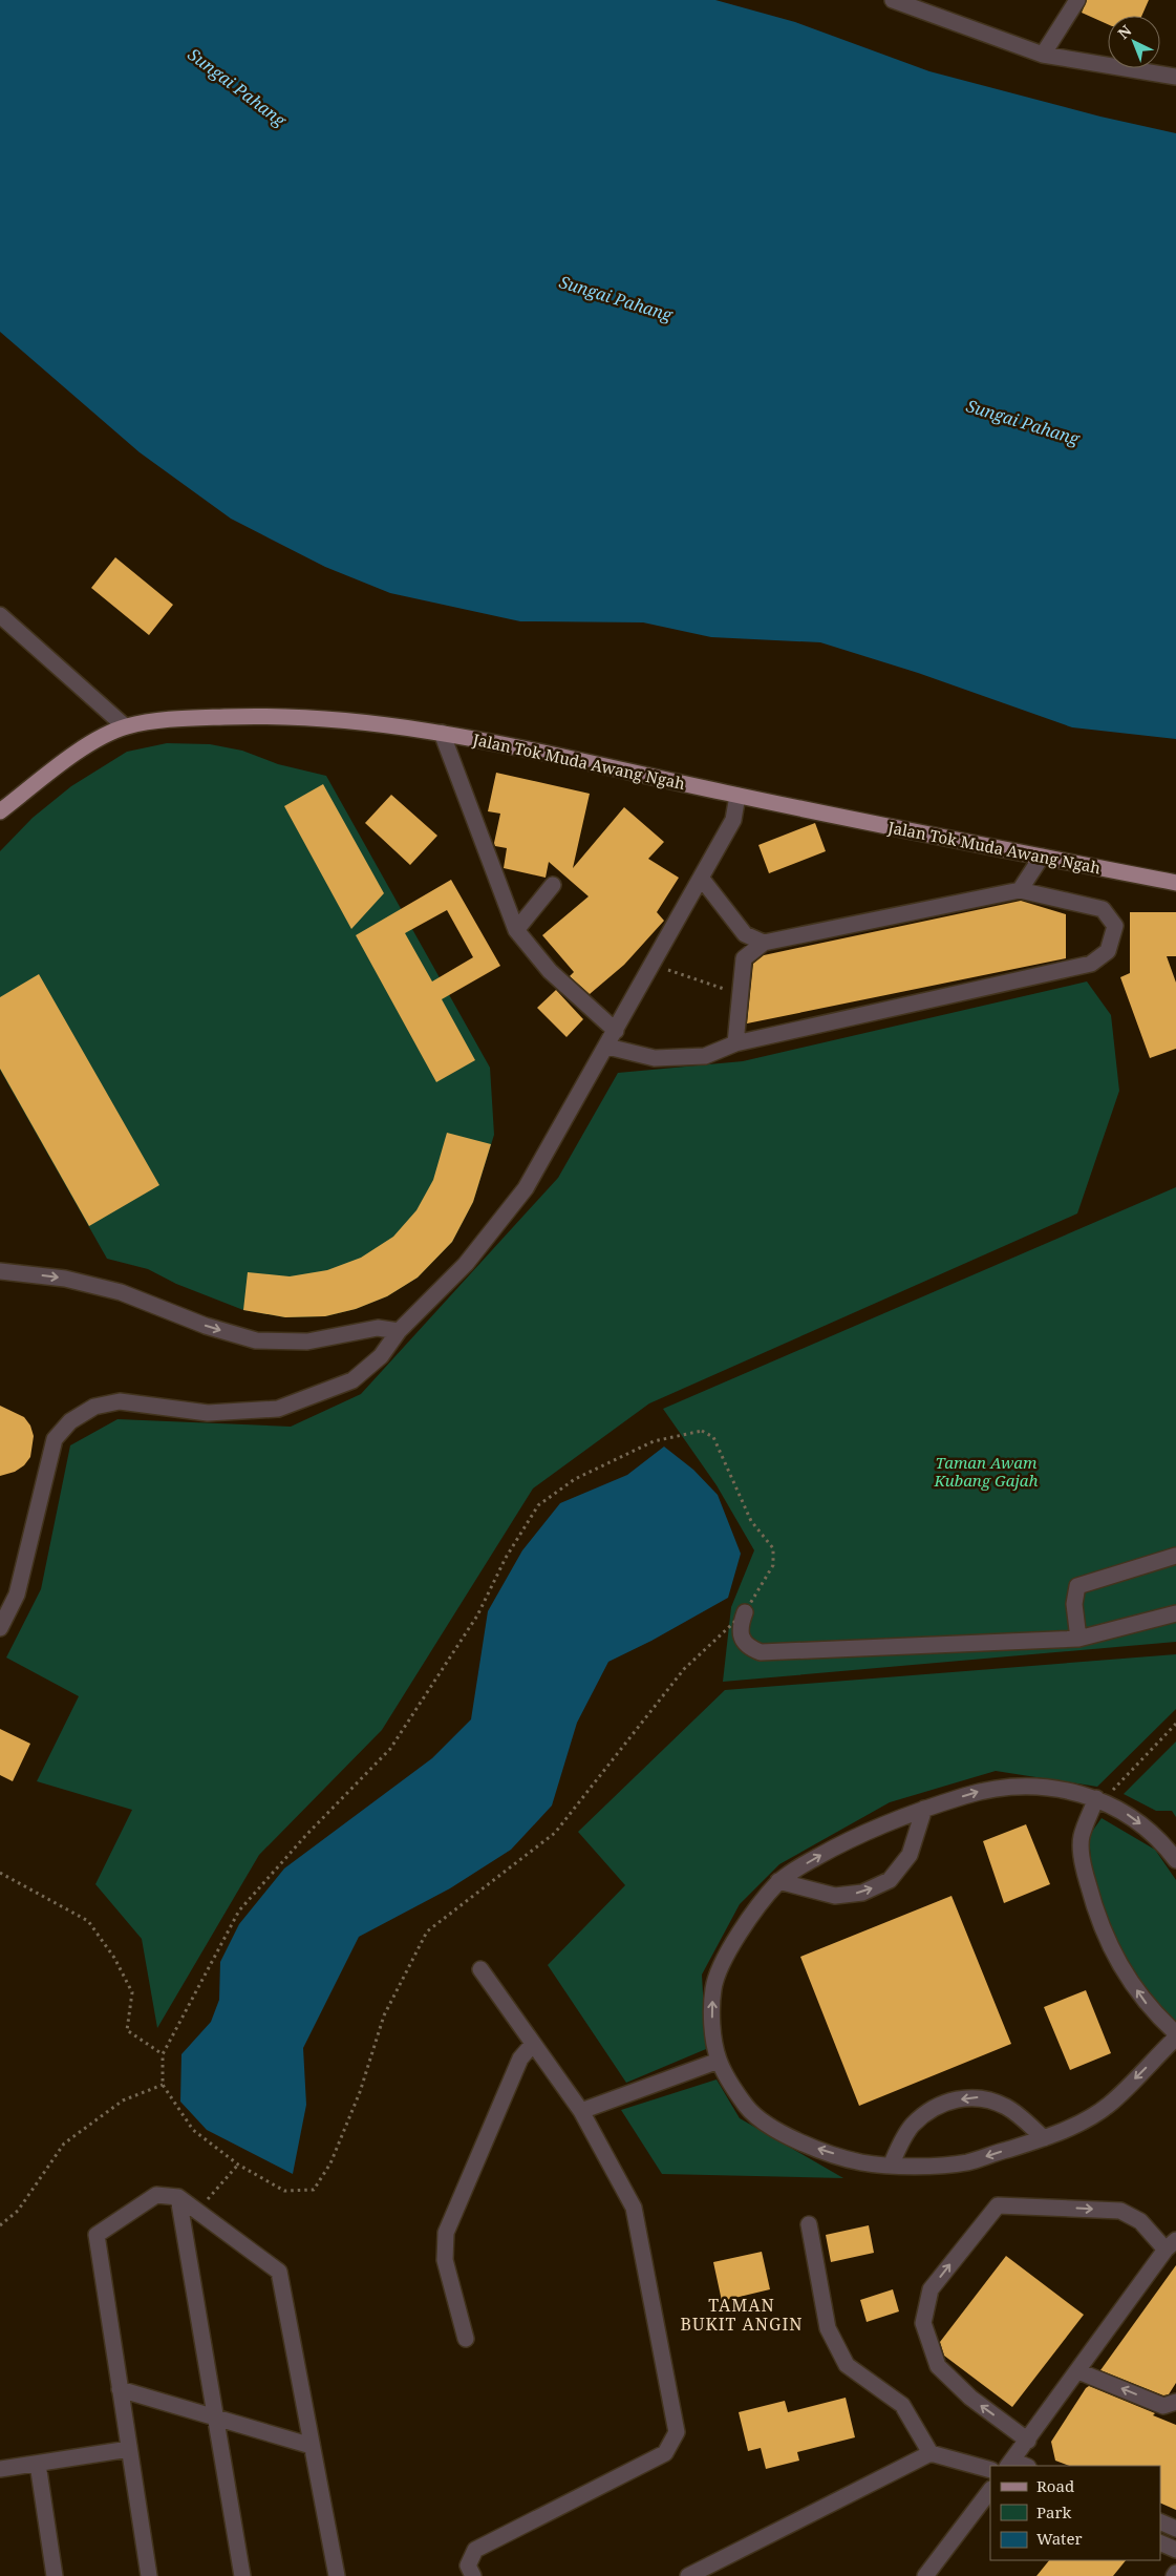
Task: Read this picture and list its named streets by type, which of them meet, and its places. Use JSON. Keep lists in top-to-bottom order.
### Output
{
  "streets": {
    "main road": ["Jalan Tok Muda Awang Ngah"]
  },
  "districts": ["TAMAN BUKIT ANGIN"],
  "water": ["Sungai Pahang"],
  "parks": ["Taman Awam Kubang Gajah"],
  "legend": ["Road", "Park", "Water"],
  "north": "top left"
}
